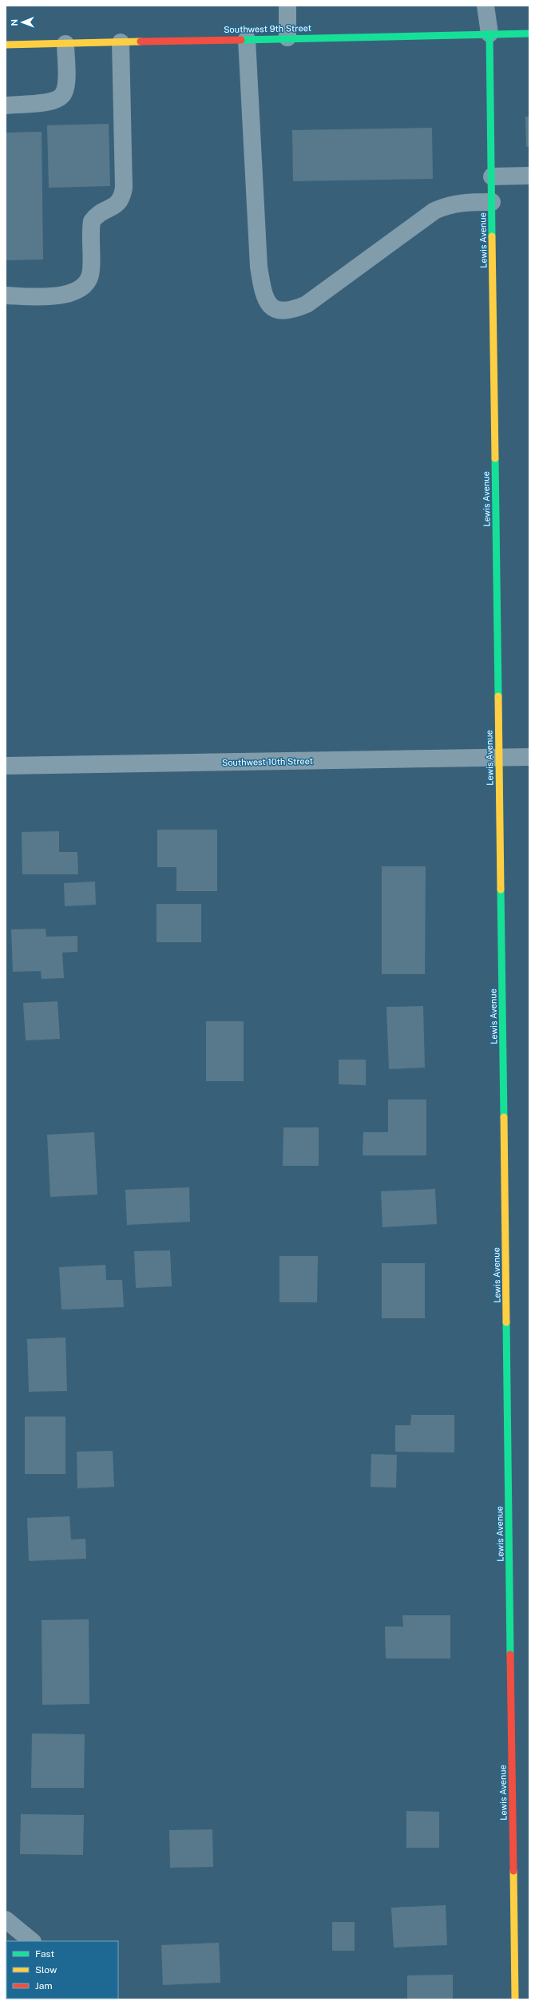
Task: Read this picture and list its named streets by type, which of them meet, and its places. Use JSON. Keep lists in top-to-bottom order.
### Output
{
  "streets": {
    "street": ["Southwest 9th Street", "Lewis Avenue", "Southwest 10th Street"]
  },
  "crossings": [
    ["Southwest 9th Street", "Lewis Avenue"],
    ["Lewis Avenue", "Southwest 10th Street"]
  ],
  "legend": ["Fast", "Slow", "Jam"],
  "north": "left"
}
